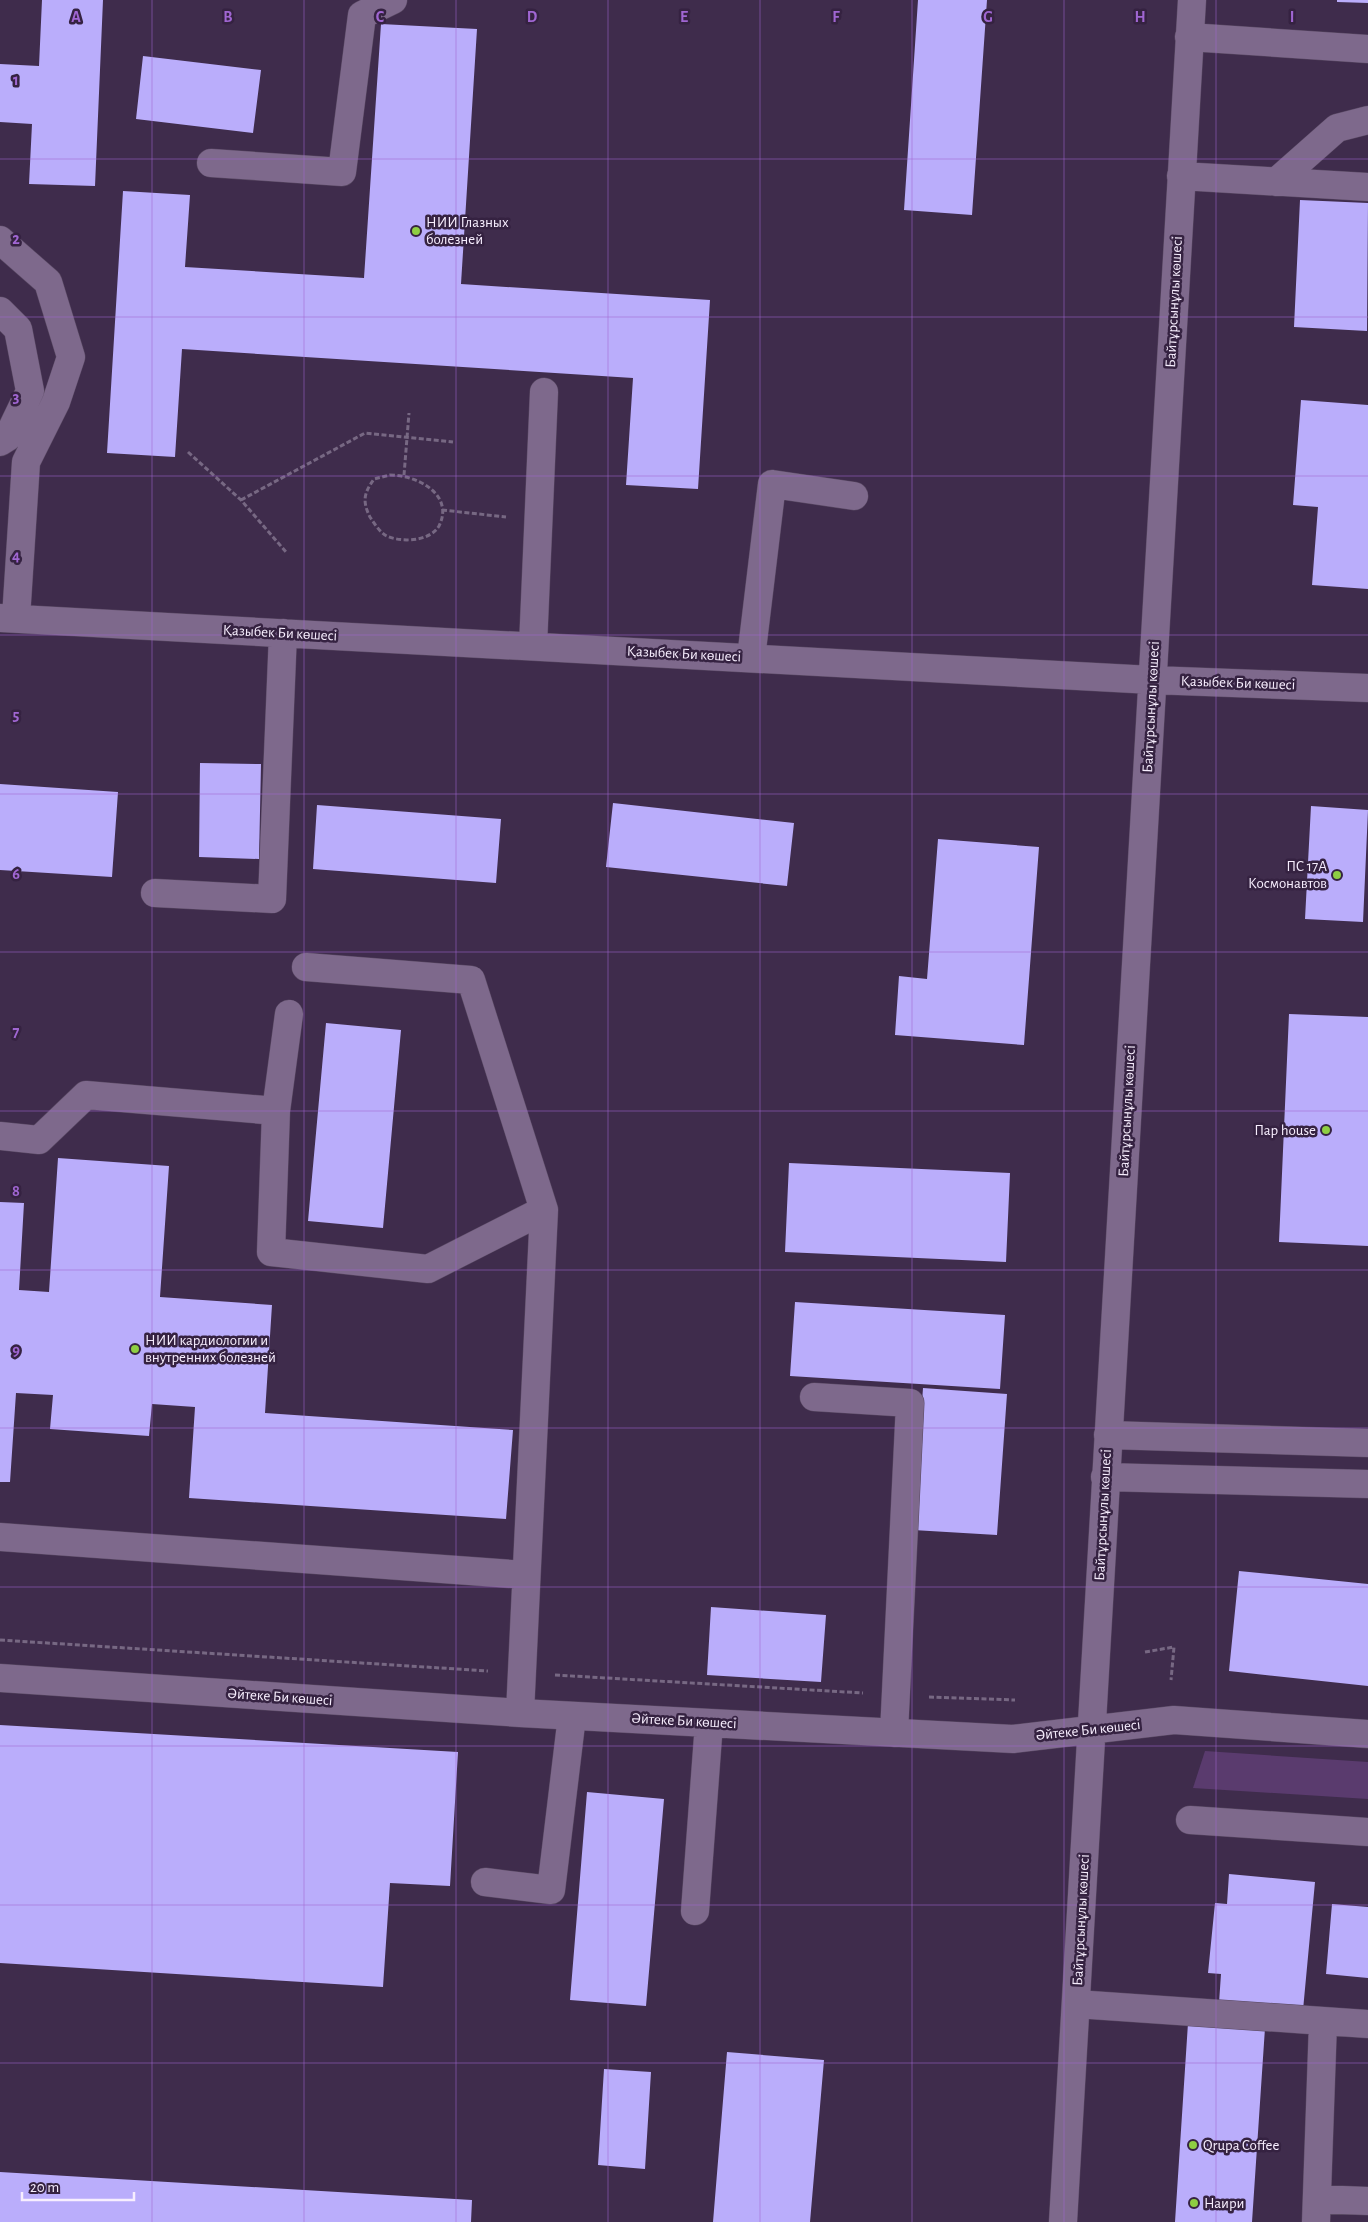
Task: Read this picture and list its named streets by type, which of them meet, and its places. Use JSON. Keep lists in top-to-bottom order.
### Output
{
  "streets": {
    "street": ["Байтұрсынұлы көшесі", "Қазыбек Би көшесі", "Әйтеке Би көшесі"]
  },
  "crossings": [
    ["Байтұрсынұлы көшесі", "Қазыбек Би көшесі"],
    ["Байтұрсынұлы көшесі", "Әйтеке Би көшесі"]
  ],
  "places": [
    "НИИ Глазных болезней",
    "ПС 17А Космонавтов",
    "Пар house",
    "НИИ кардиологии и внутренних болезней",
    "Qrupa Coffee",
    "Наири"
  ],
  "scale_bar": "20 m",
  "grid": {
    "columns": [
      "A",
      "B",
      "C",
      "D",
      "E",
      "F",
      "G",
      "H",
      "I"
    ],
    "rows": [
      "1",
      "2",
      "3",
      "4",
      "5",
      "6",
      "7",
      "8",
      "9"
    ]
  }
}
